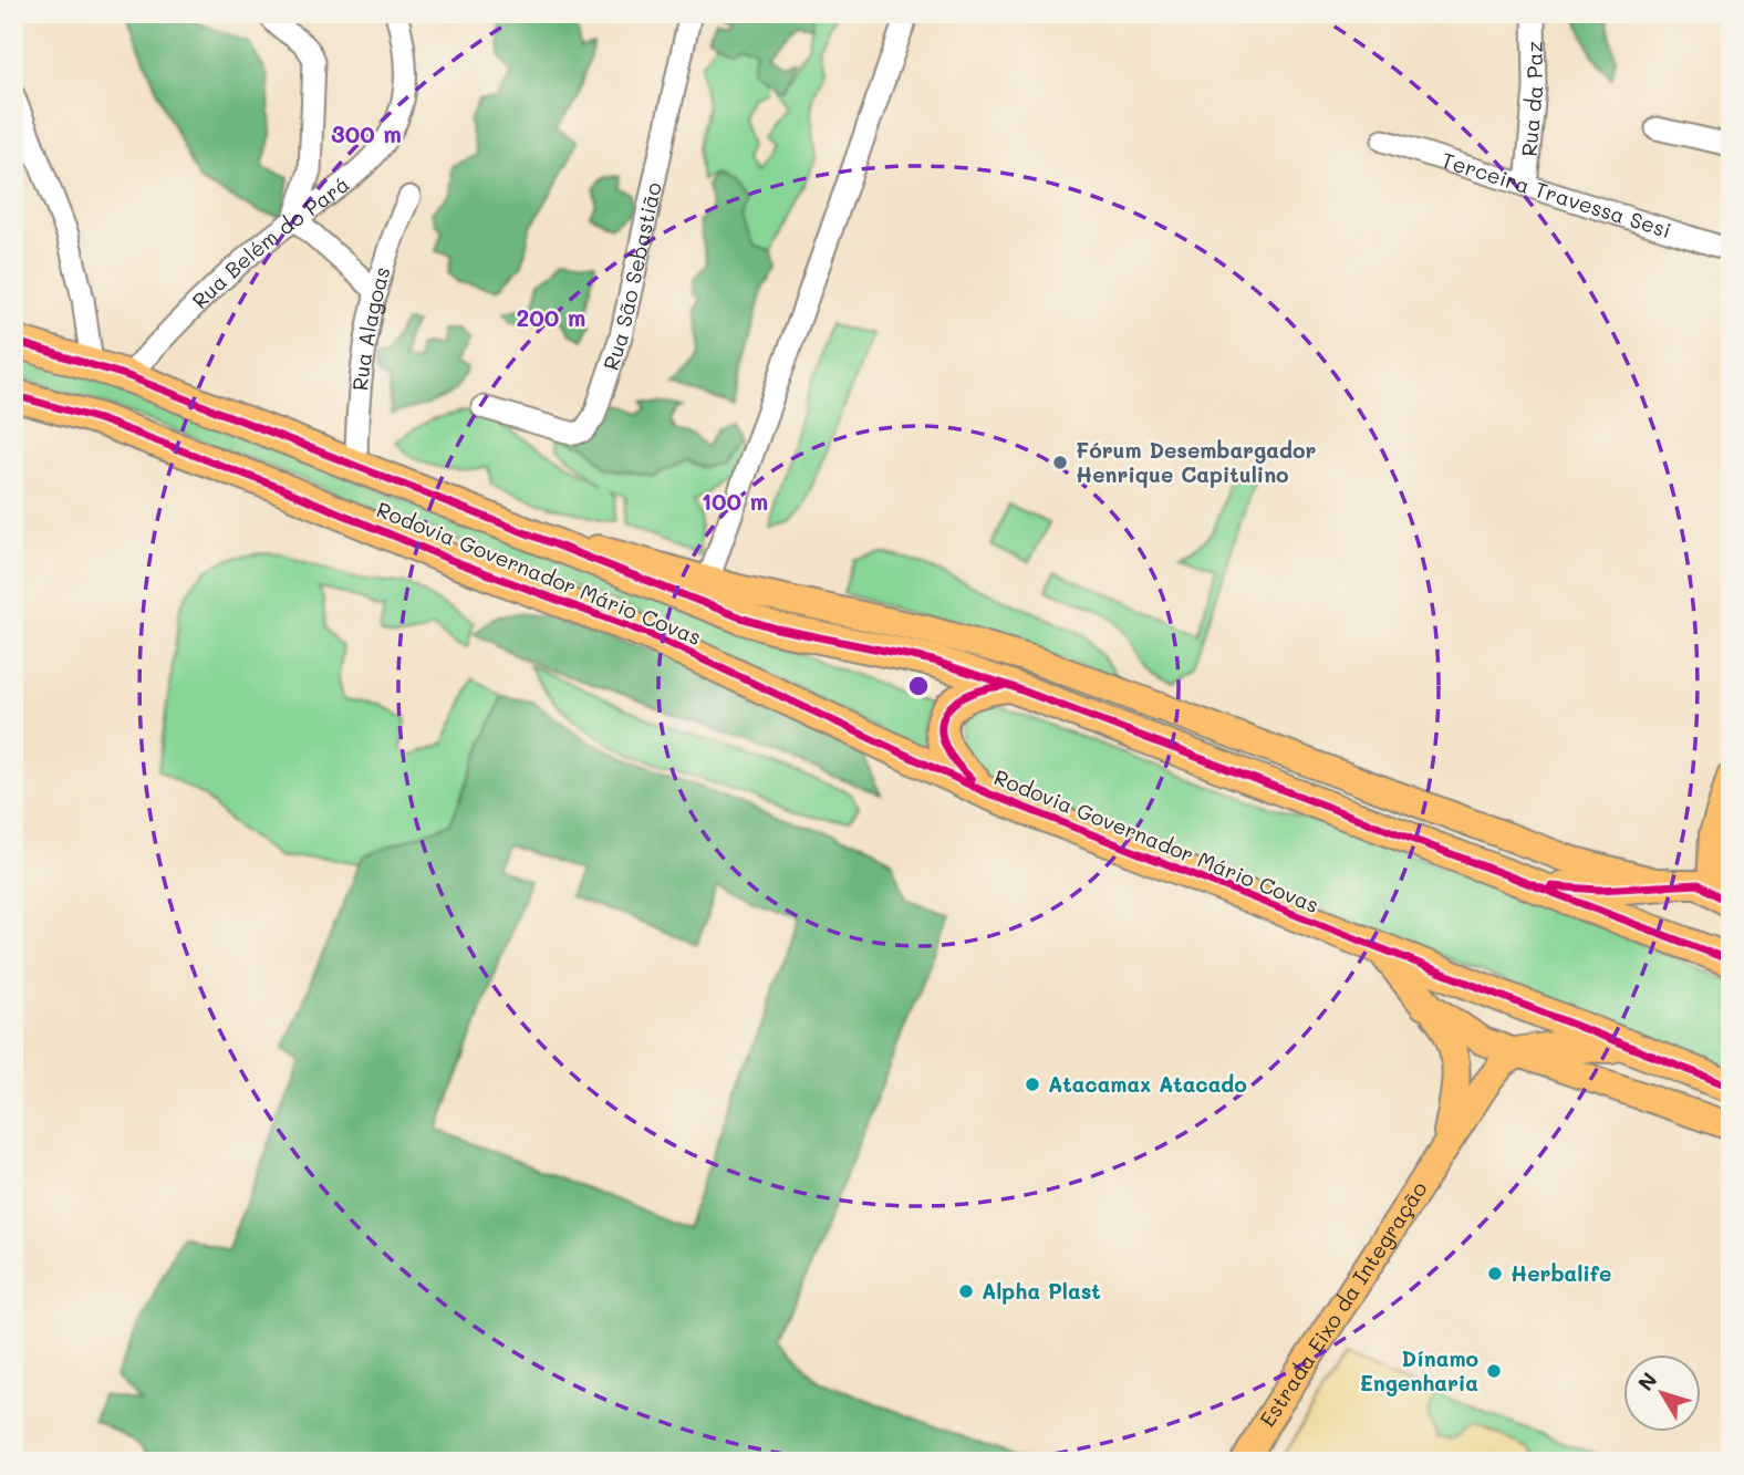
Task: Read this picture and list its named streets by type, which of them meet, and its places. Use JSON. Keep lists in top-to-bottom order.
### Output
{
  "streets": {
    "highway": ["Rodovia Governador Mário Covas"],
    "main road": ["Estrada Eixo da Integração"],
    "street": [
      "Rua da Paz",
      "Terceira Travessa Sesi",
      "Rua Belém do Pará",
      "Rua São Sebastião",
      "Rua Alagoas"
    ]
  },
  "crossings": [
    ["Rua da Paz", "Terceira Travessa Sesi"],
    ["Rua Belém do Pará", "Rodovia Governador Mário Covas"],
    ["Rua Alagoas", "Rodovia Governador Mário Covas"]
  ],
  "places": [
    "Fórum Desembargador Henrique Capitulino",
    "Atacamax Atacado",
    "Herbalife",
    "Alpha Plast",
    "Dínamo Engenharia"
  ],
  "north": "top left",
  "rings": ["300 m", "200 m", "100 m"]
}
